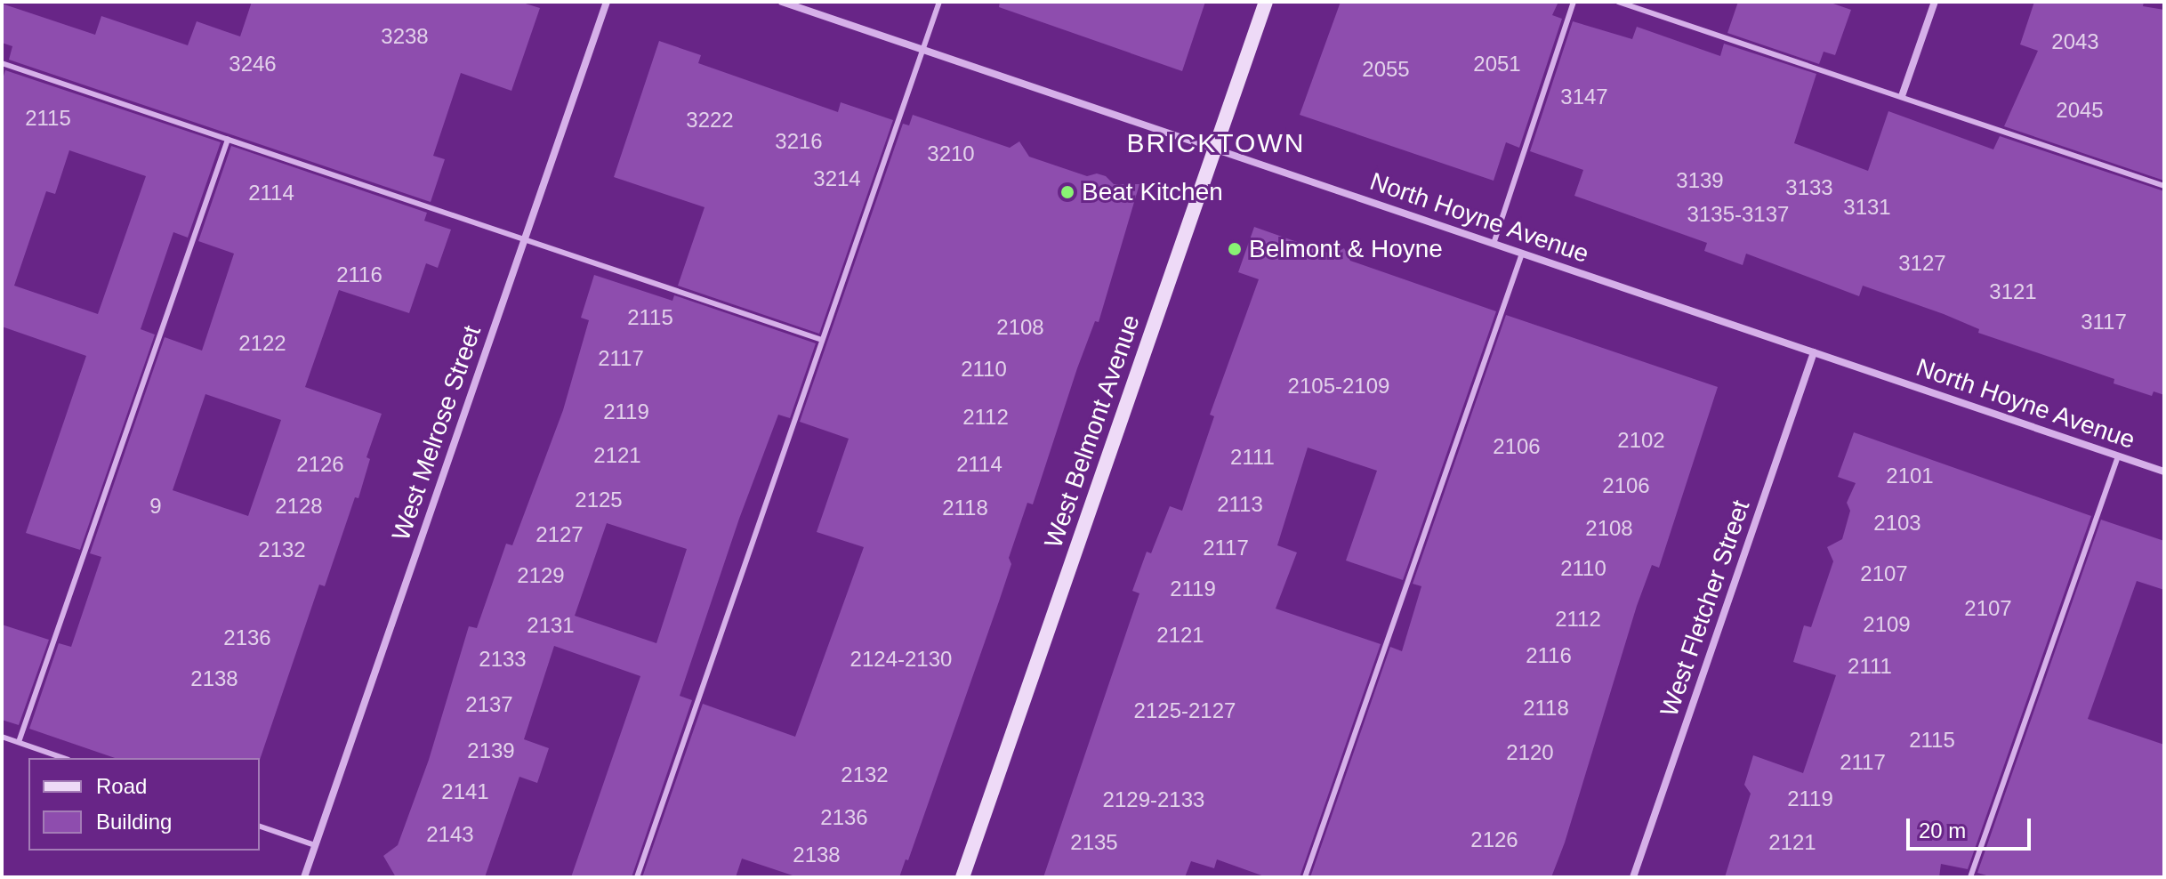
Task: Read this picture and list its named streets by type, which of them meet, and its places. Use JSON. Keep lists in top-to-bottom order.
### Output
{
  "streets": {
    "main road": ["West Belmont Avenue"],
    "street": ["North Hoyne Avenue", "West Melrose Street", "West Fletcher Street"]
  },
  "crossings": [
    ["North Hoyne Avenue", "West Belmont Avenue"],
    ["North Hoyne Avenue", "West Fletcher Street"]
  ],
  "districts": ["BRICKTOWN"],
  "places": ["Beat Kitchen", "Belmont & Hoyne"],
  "house_numbers": [
    "3238",
    "2043",
    "3246",
    "2051",
    "2055",
    "3147",
    "2045",
    "2115",
    "3222",
    "3216",
    "3210",
    "3214",
    "3139",
    "3133",
    "2114",
    "3131",
    "3135-3137",
    "3127",
    "2116",
    "3121",
    "2115",
    "3117",
    "2108",
    "2122",
    "2117",
    "2110",
    "2105-2109",
    "2119",
    "2112",
    "2102",
    "2106",
    "2121",
    "2111",
    "2126",
    "2114",
    "2101",
    "2106",
    "2125",
    "2113",
    "9",
    "2128",
    "2118",
    "2103",
    "2108",
    "2127",
    "2117",
    "2132",
    "2110",
    "2107",
    "2129",
    "2119",
    "2107",
    "2112",
    "2109",
    "2131",
    "2121",
    "2136",
    "2116",
    "2133",
    "2124-2130",
    "2111",
    "2138",
    "2137",
    "2118",
    "2125-2127",
    "2115",
    "2139",
    "2120",
    "2117",
    "2132",
    "2141",
    "2119",
    "2129-2133",
    "2136",
    "2143",
    "2126",
    "2135",
    "2121",
    "2138"
  ],
  "legend": ["Road", "Building"],
  "scale_bar": "20 m"
}
